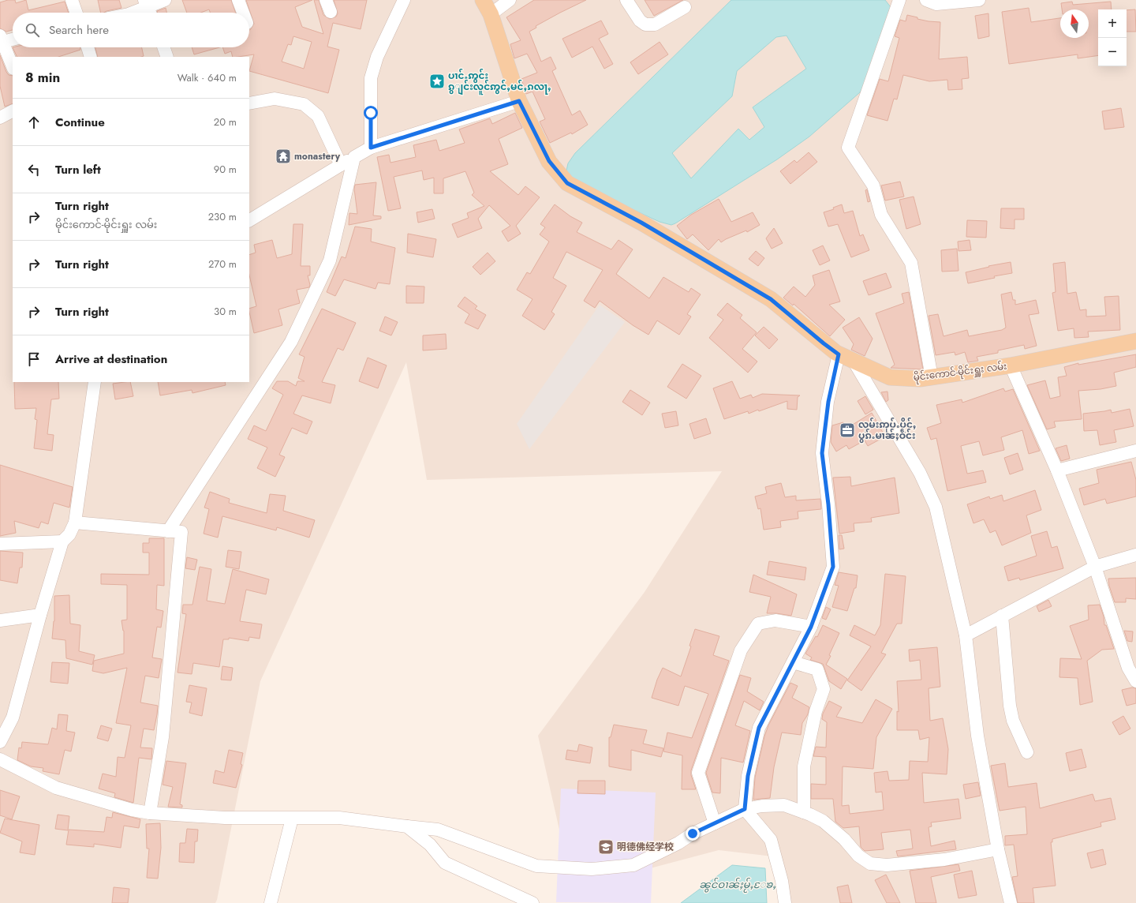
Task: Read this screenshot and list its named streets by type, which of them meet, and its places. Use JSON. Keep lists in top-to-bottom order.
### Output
{
  "streets": {
    "main road": ["မိုင်းကောင်-မိုင်းရှူး လမ်း"]
  },
  "water": ["ၼွင်ဝၢၼ်ႈမႂ်ႇႄၶႇ"],
  "places": {
    "place": ["ပၢင်ႇဢွင်ႈ ၵွျင်းလူင်ဢွင်ႇမင်ႇၵလႃႇ"],
    "temple": ["monastery"],
    "office": ["လုမ်းဢုပ်ႉပိူင်ႇ ပွၵ်ႉမၢၼ်ႈဝဵင်း"],
    "school or university": ["明德佛经学校"]
  },
  "north": "top",
  "page": {
    "map_buttons": ["+", "−"],
    "search": "Search here",
    "heading": ["8 min", "Walk · 640 m"],
    "list": [
      ["Continue", "20 m"],
      ["Turn left", "90 m"],
      ["Turn right", "မိုင်းကောင်-မိုင်းရှူး လမ်း", "230 m"],
      ["Turn right", "270 m"],
      ["Turn right", "30 m"],
      "Arrive at destination"
    ]
  }
}
